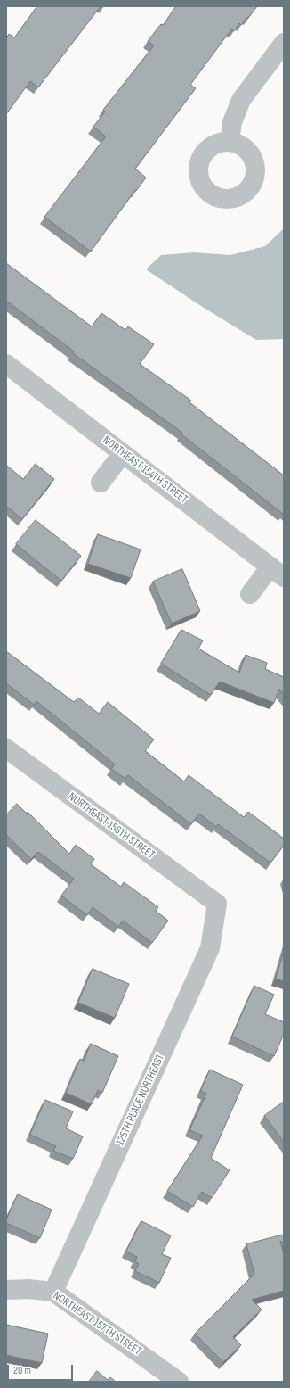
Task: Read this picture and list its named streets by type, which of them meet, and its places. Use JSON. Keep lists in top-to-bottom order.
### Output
{
  "streets": {
    "street": [
      "NORTHEAST 154TH STREET",
      "NORTHEAST 156TH STREET",
      "125TH PLACE NORTHEAST",
      "NORTHEAST 157TH STREET"
    ]
  },
  "crossings": [
    ["NORTHEAST 156TH STREET", "125TH PLACE NORTHEAST"],
    ["125TH PLACE NORTHEAST", "NORTHEAST 157TH STREET"]
  ],
  "scale_bar": "20 m"
}
